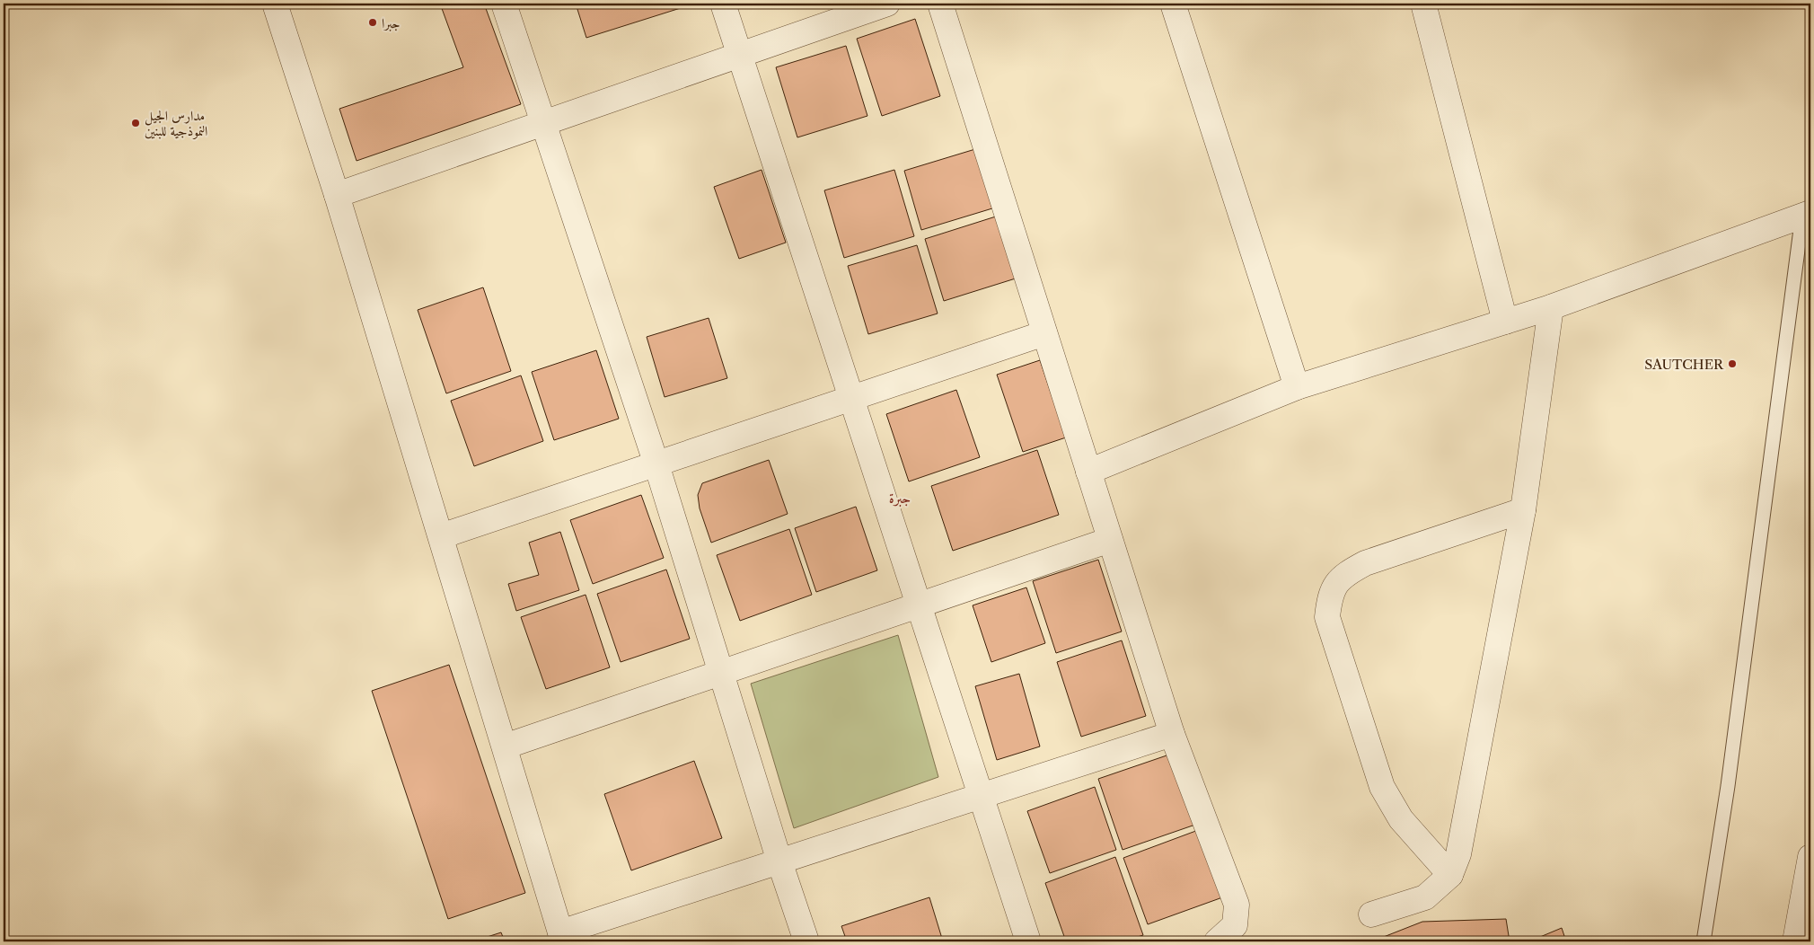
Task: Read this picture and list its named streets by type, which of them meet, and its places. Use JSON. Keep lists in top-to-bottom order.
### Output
{
  "districts": ["جبرة"],
  "places": ["جبرا", "مدارس الجيل النموذجية للبنين", "SAUTCHER"]
}
